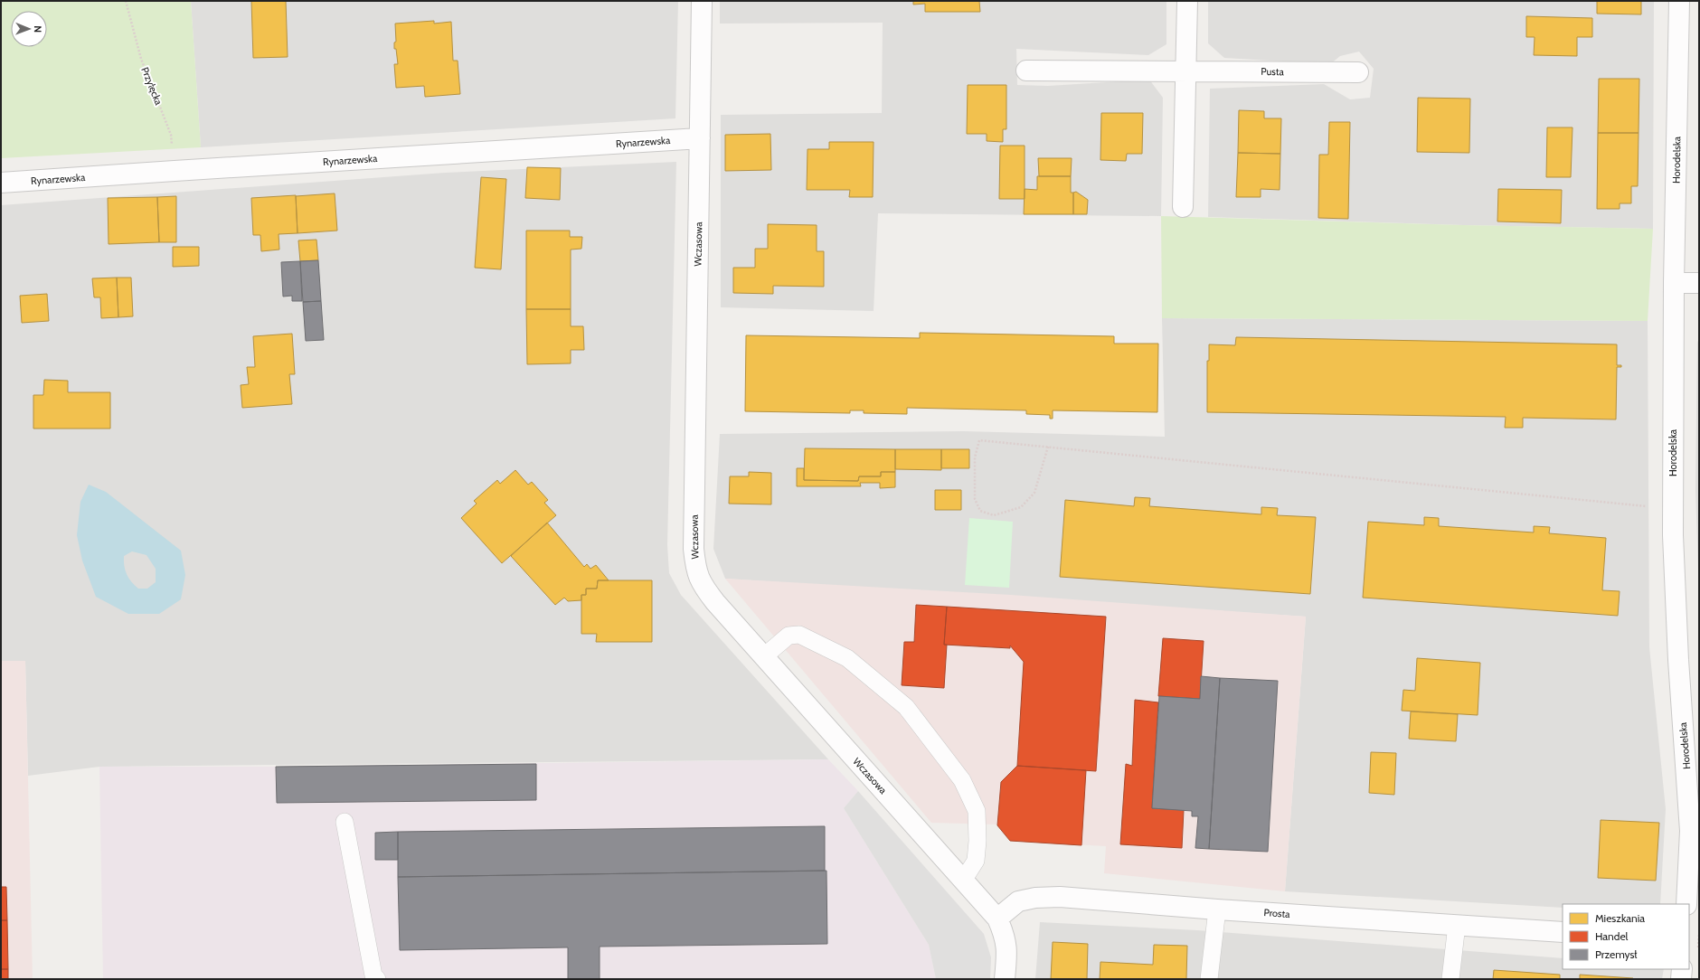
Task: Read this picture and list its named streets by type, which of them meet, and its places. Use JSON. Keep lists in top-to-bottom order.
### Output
{
  "streets": {
    "street": [
      "Pusta",
      "Rynarzewska",
      "Horodelska",
      "Wczasowa",
      "Prosta"
    ],
    "path": ["Przyłęcka"]
  },
  "crossings": [
    ["Przyłęcka", "Rynarzewska"],
    ["Rynarzewska", "Wczasowa"],
    ["Wczasowa", "Prosta"]
  ],
  "legend": ["Mieszkania", "Handel", "Przemysł"],
  "north": "right"
}
